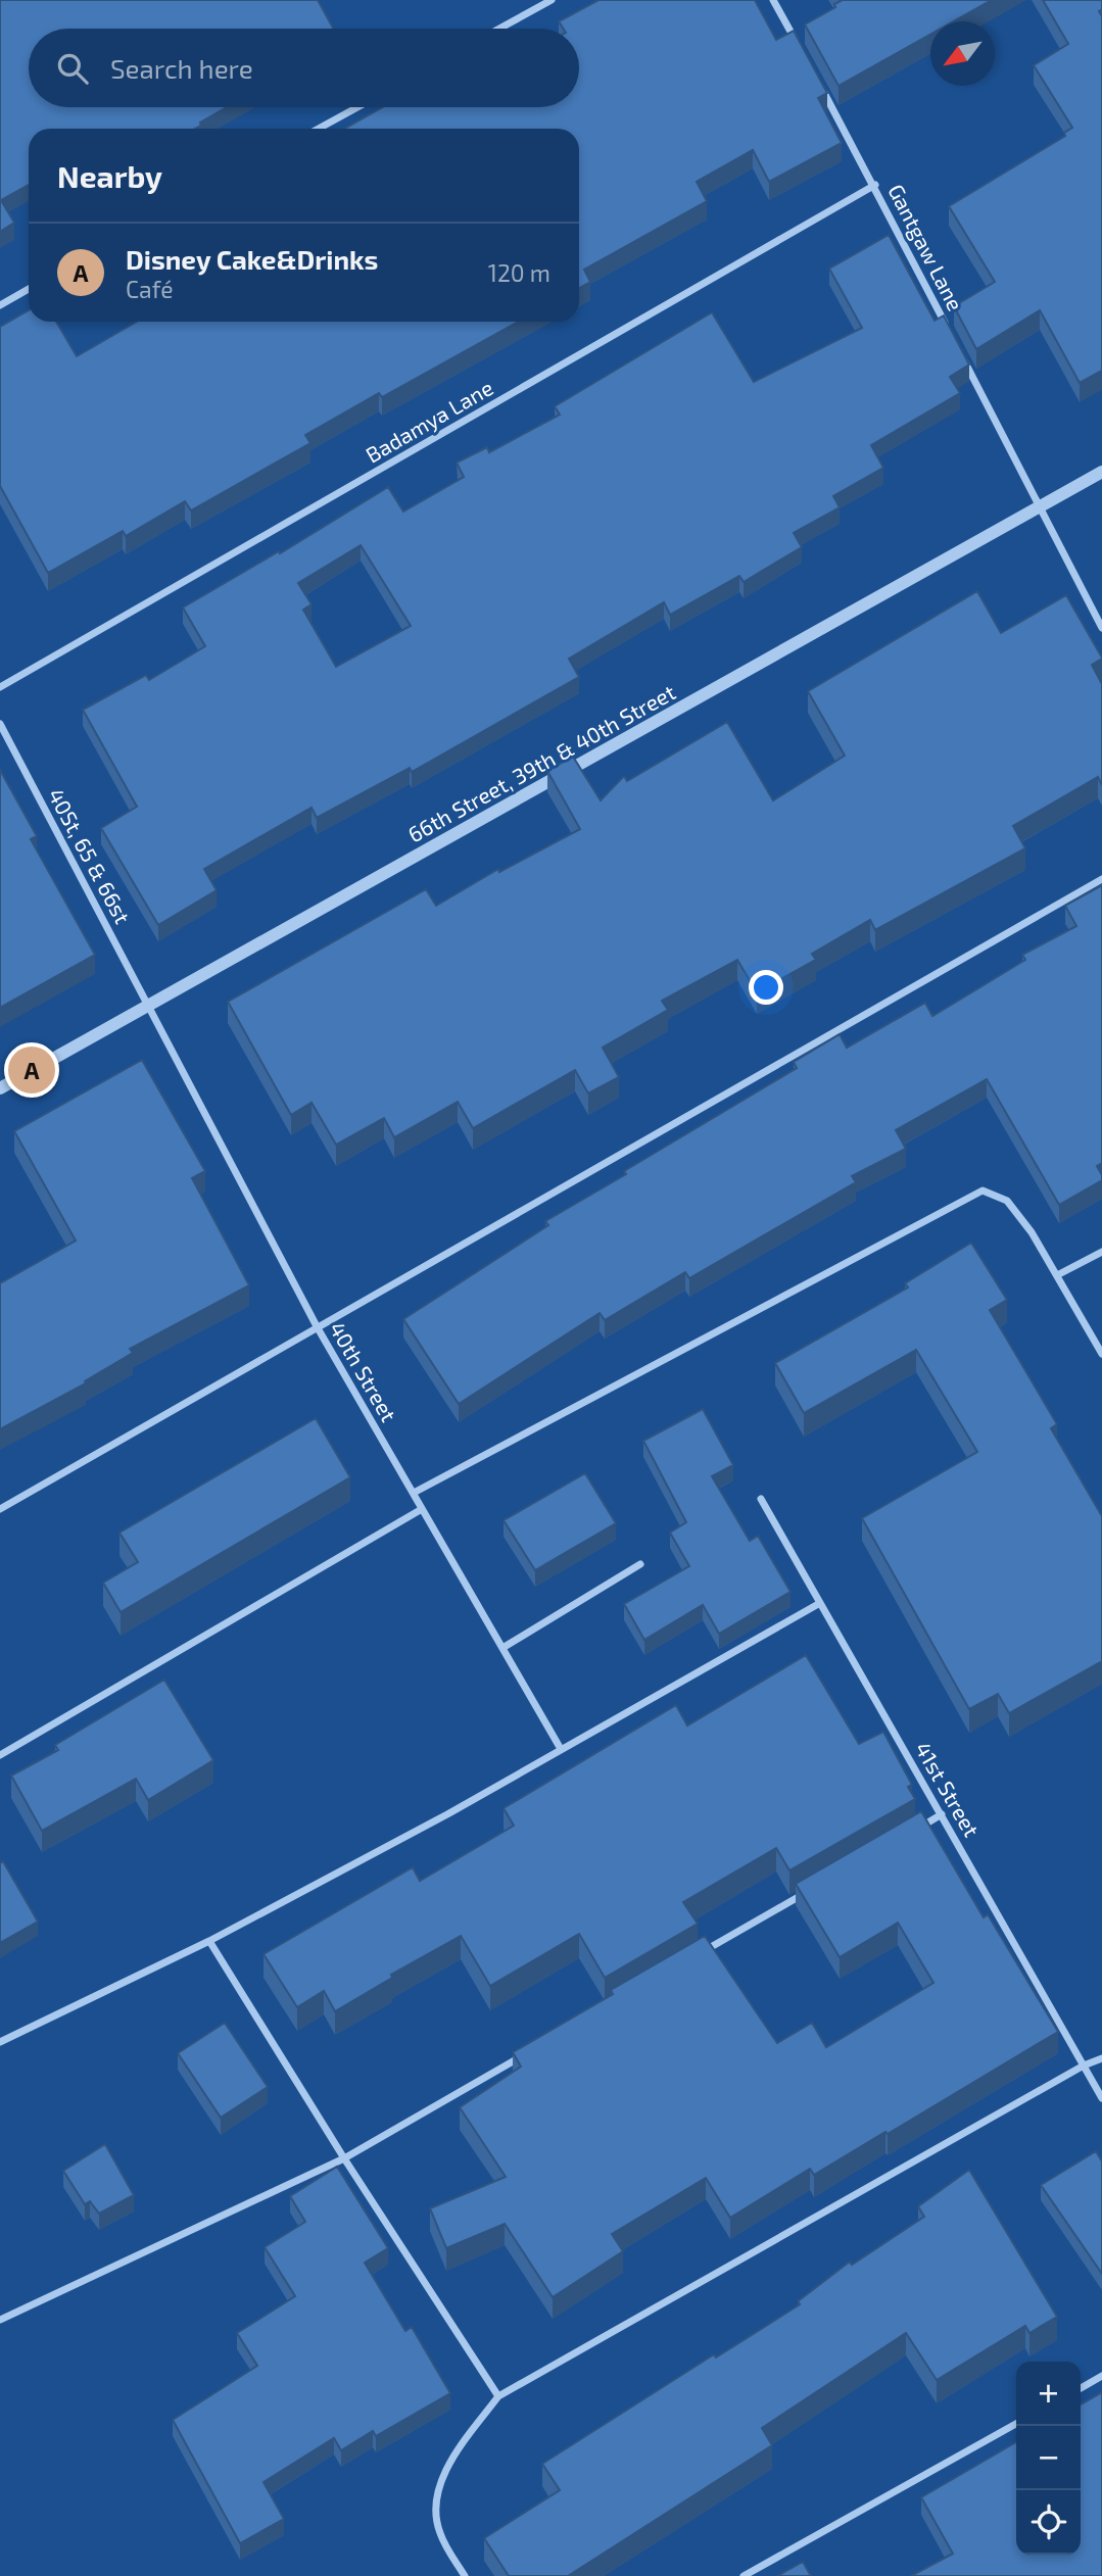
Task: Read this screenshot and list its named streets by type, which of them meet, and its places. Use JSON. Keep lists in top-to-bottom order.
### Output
{
  "streets": {
    "street": [
      "Gantgaw Lane",
      "Badamya Lane",
      "66th Street, 39th & 40th Street",
      "40St, 65 & 66st",
      "40th Street",
      "41st Street"
    ]
  },
  "crossings": [
    ["Gantgaw Lane", "Badamya Lane"],
    ["66th Street, 39th & 40th Street", "40St, 65 & 66st"],
    ["66th Street, 39th & 40th Street", "40th Street"],
    ["40St, 65 & 66st", "40th Street"]
  ],
  "north": "bottom left",
  "page": {
    "search": "Search here",
    "heading": "Nearby",
    "list": [
      {
        "mark": "A",
        "name": "Disney Cake&Drinks",
        "note": "Café",
        "value": "120 m"
      }
    ],
    "pins": "A",
    "map_buttons": ["+", "−"]
  }
}
